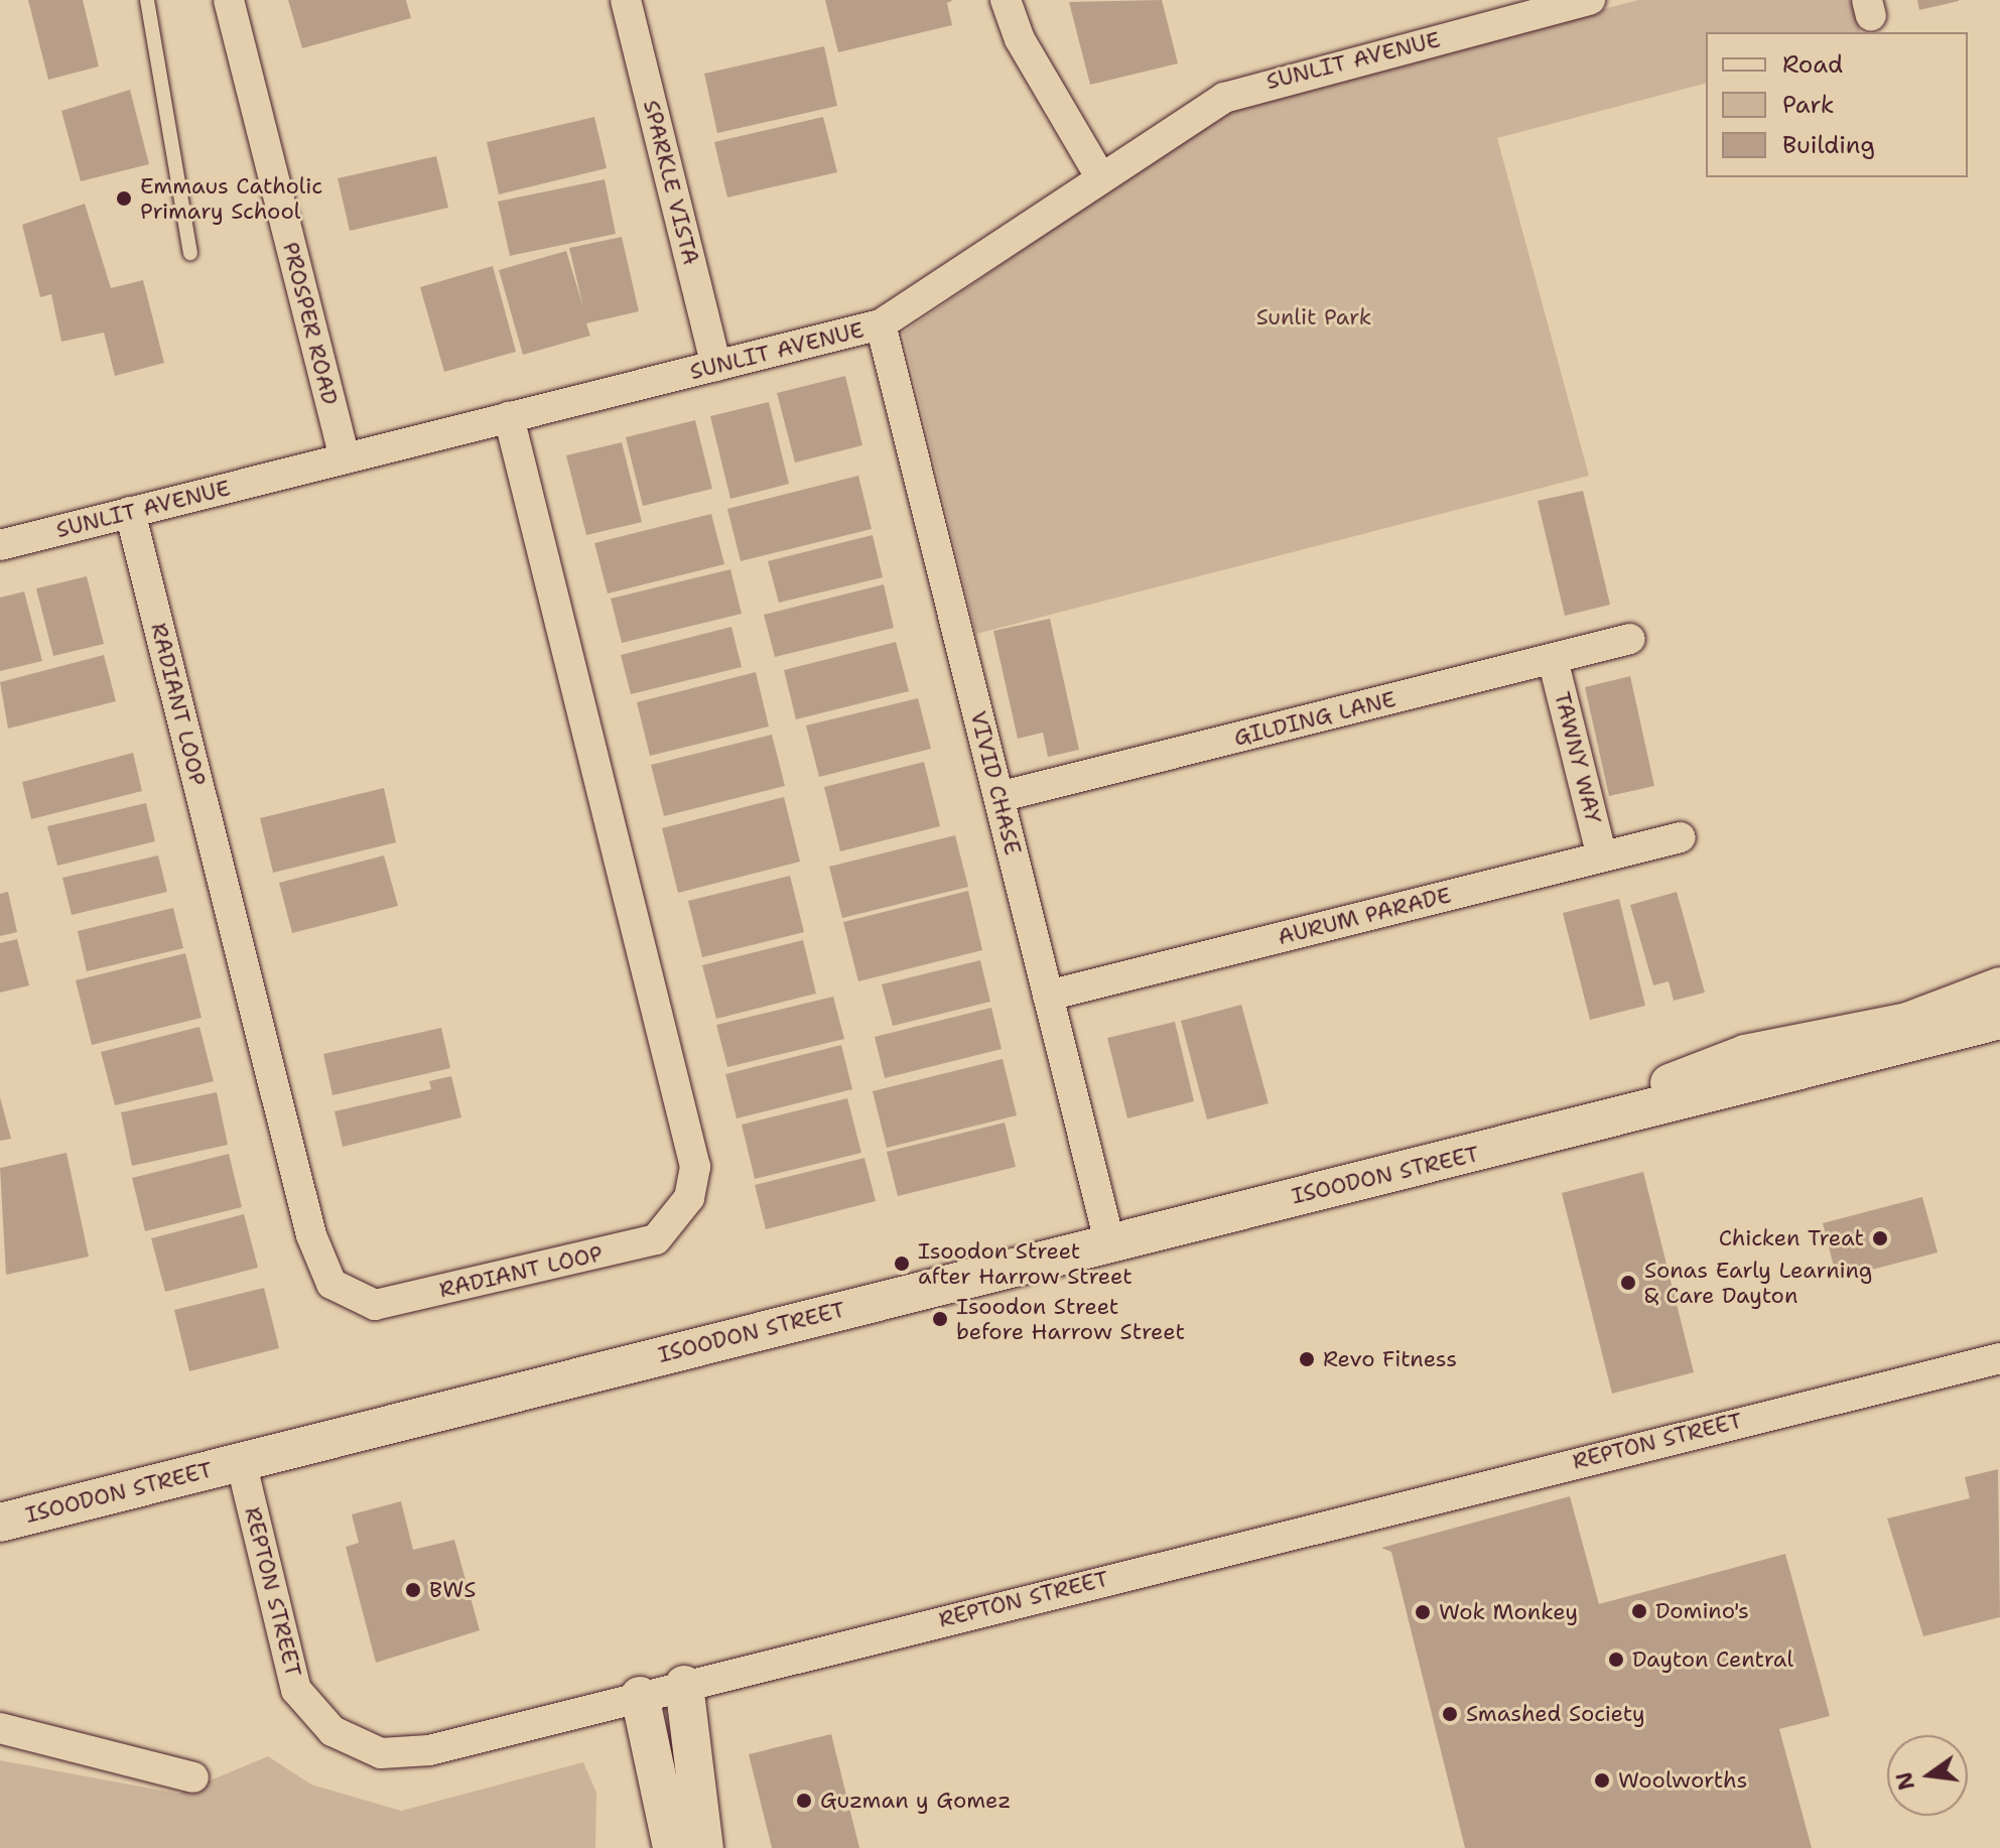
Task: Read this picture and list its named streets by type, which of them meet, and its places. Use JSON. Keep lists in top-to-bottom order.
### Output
{
  "streets": {
    "street": [
      "SUNLIT AVENUE",
      "SPARKLE VISTA",
      "PROSPER ROAD",
      "RADIANT LOOP",
      "GILDING LANE",
      "TAWNY WAY",
      "VIVID CHASE",
      "AURUM PARADE",
      "ISOODON STREET",
      "REPTON STREET"
    ]
  },
  "crossings": [
    ["SUNLIT AVENUE", "SPARKLE VISTA"],
    ["SUNLIT AVENUE", "PROSPER ROAD"],
    ["SUNLIT AVENUE", "RADIANT LOOP"],
    ["SUNLIT AVENUE", "VIVID CHASE"],
    ["GILDING LANE", "TAWNY WAY"],
    ["GILDING LANE", "VIVID CHASE"],
    ["TAWNY WAY", "AURUM PARADE"],
    ["VIVID CHASE", "AURUM PARADE"],
    ["VIVID CHASE", "ISOODON STREET"],
    ["ISOODON STREET", "REPTON STREET"]
  ],
  "parks": ["Sunlit Park"],
  "places": [
    "Emmaus Catholic Primary School",
    "Chicken Treat",
    "Isoodon Street after Harrow Street",
    "Sonas Early Learning & Care Dayton",
    "Isoodon Street before Harrow Street",
    "Revo Fitness",
    "BWS",
    "Domino's",
    "Wok Monkey",
    "Dayton Central",
    "Smashed Society",
    "Woolworths",
    "Guzman y Gomez"
  ],
  "legend": ["Road", "Park", "Building"],
  "north": "left"
}
